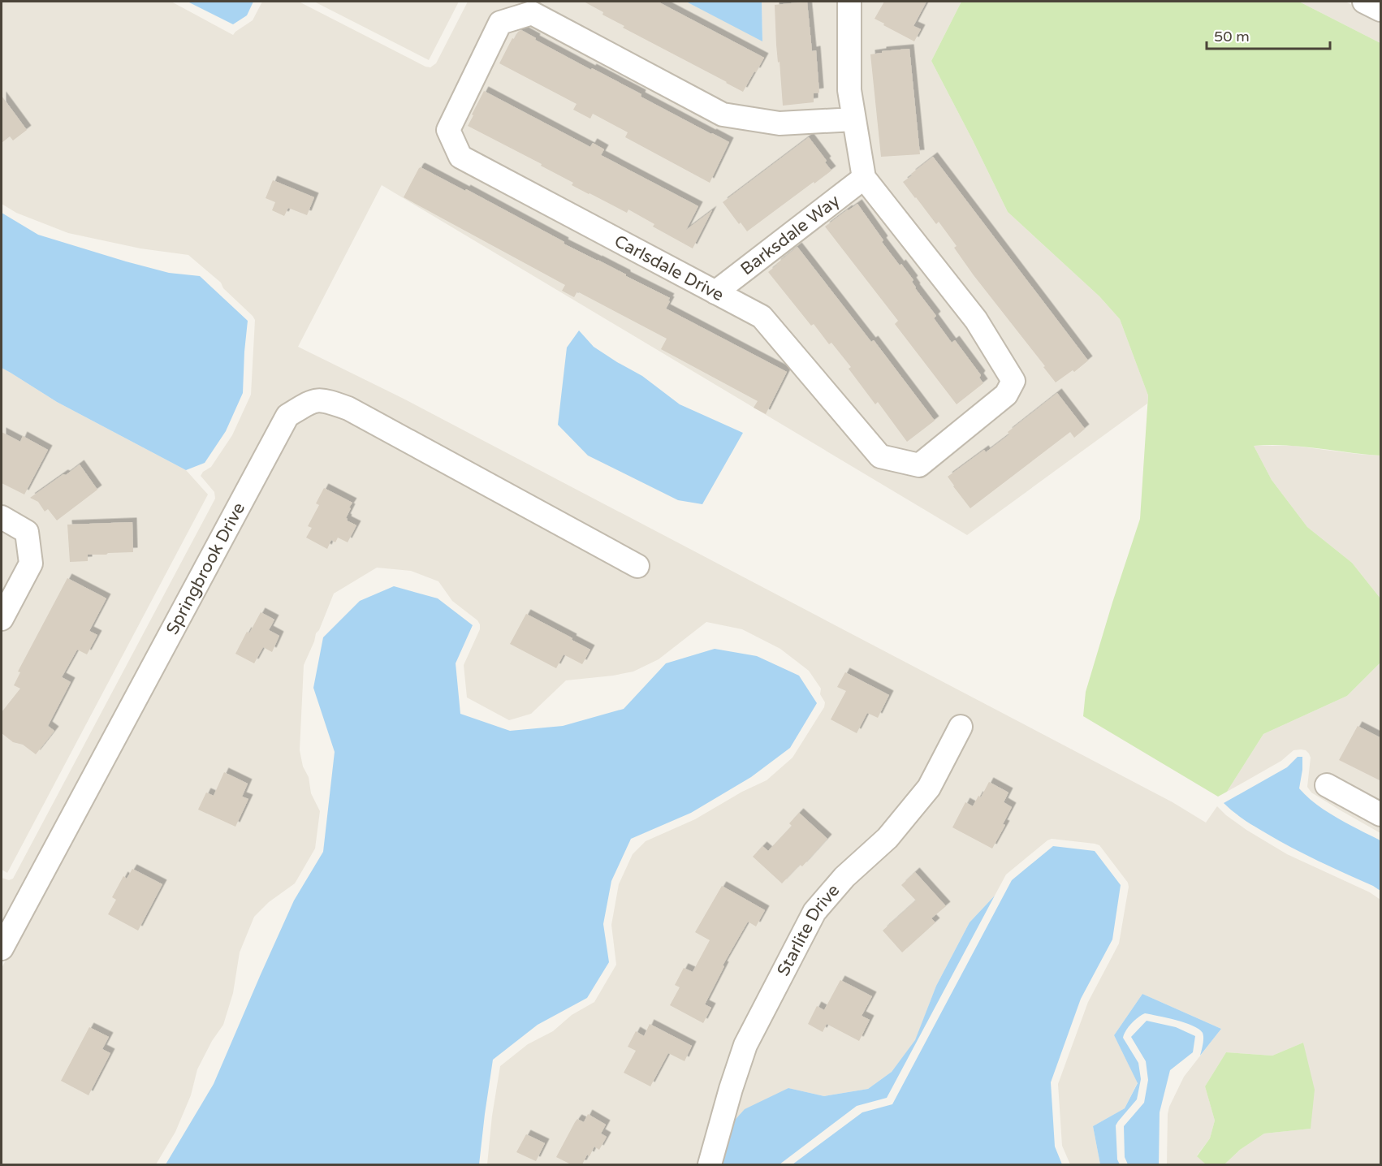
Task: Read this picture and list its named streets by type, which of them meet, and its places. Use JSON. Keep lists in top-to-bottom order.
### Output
{
  "streets": {
    "street": [
      "Barksdale Way",
      "Carlsdale Drive",
      "Springbrook Drive",
      "Starlite Drive"
    ]
  },
  "crossings": [
    ["Barksdale Way", "Carlsdale Drive"]
  ],
  "scale_bar": "50 m"
}
